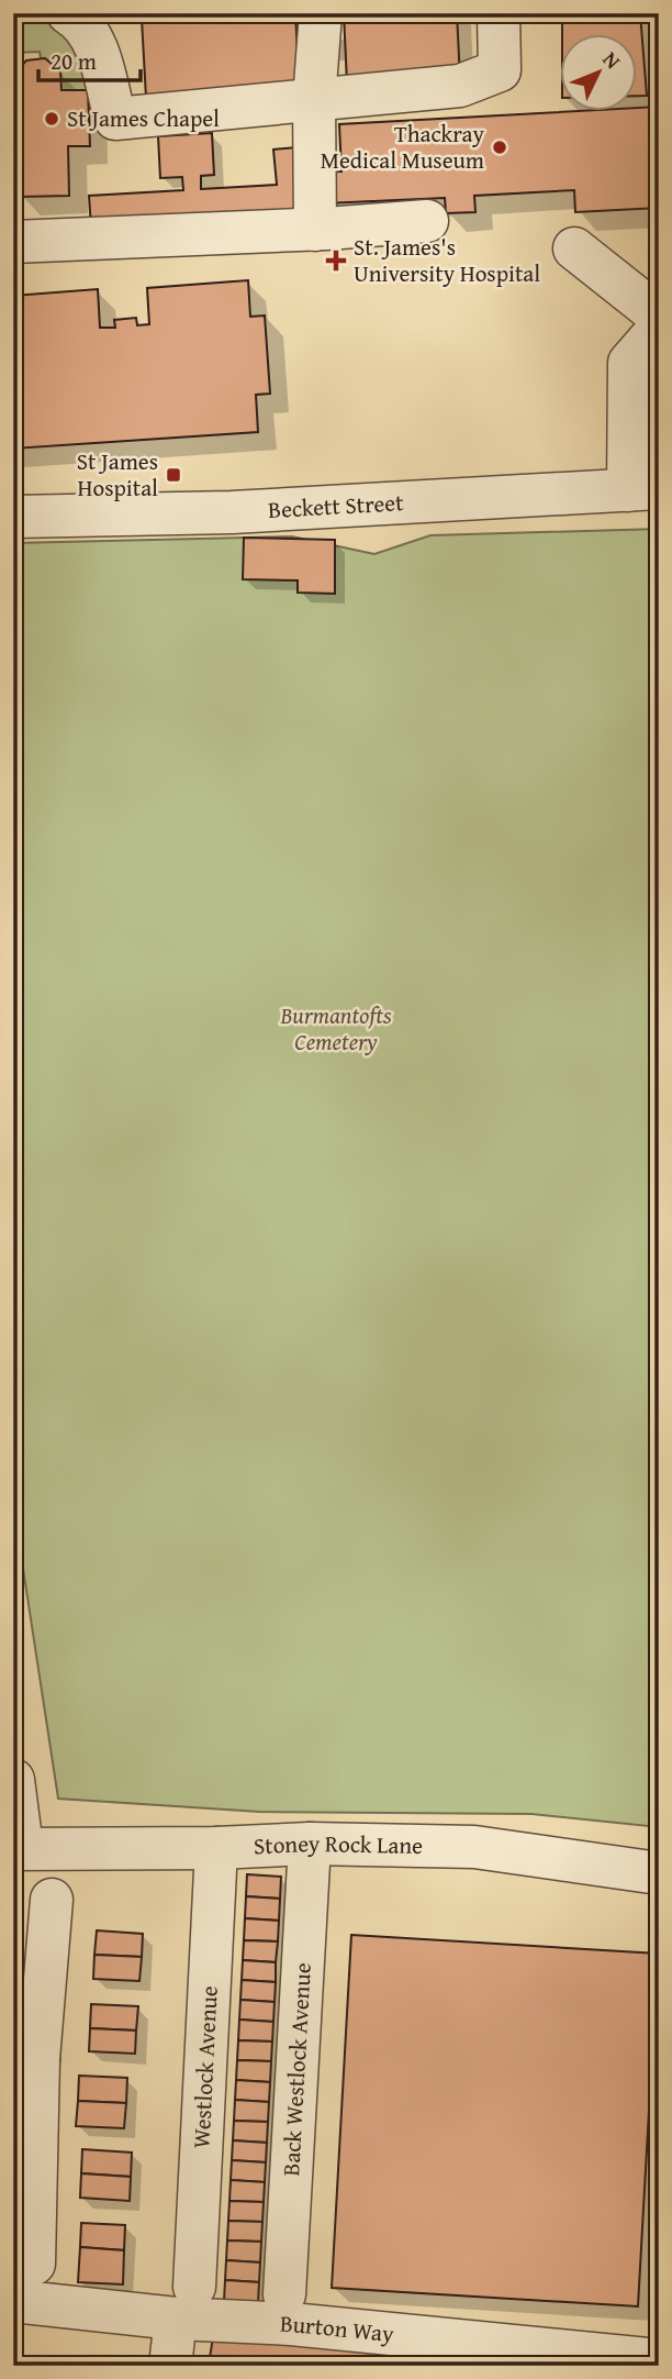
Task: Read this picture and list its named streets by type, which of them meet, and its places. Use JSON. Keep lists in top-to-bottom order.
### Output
{
  "streets": {
    "street": [
      "Beckett Street",
      "Stoney Rock Lane",
      "Westlock Avenue",
      "Back Westlock Avenue",
      "Burton Way"
    ]
  },
  "crossings": [
    ["Stoney Rock Lane", "Westlock Avenue"],
    ["Stoney Rock Lane", "Back Westlock Avenue"],
    ["Westlock Avenue", "Burton Way"]
  ],
  "parks": ["Burmantofts Cemetery"],
  "places": {
    "other": ["St James Chapel", "Thackray Medical Museum"],
    "health": ["St. James's University Hospital"],
    "transit": ["St James Hospital"]
  },
  "scale_bar": "20 m",
  "north": "top right"
}
